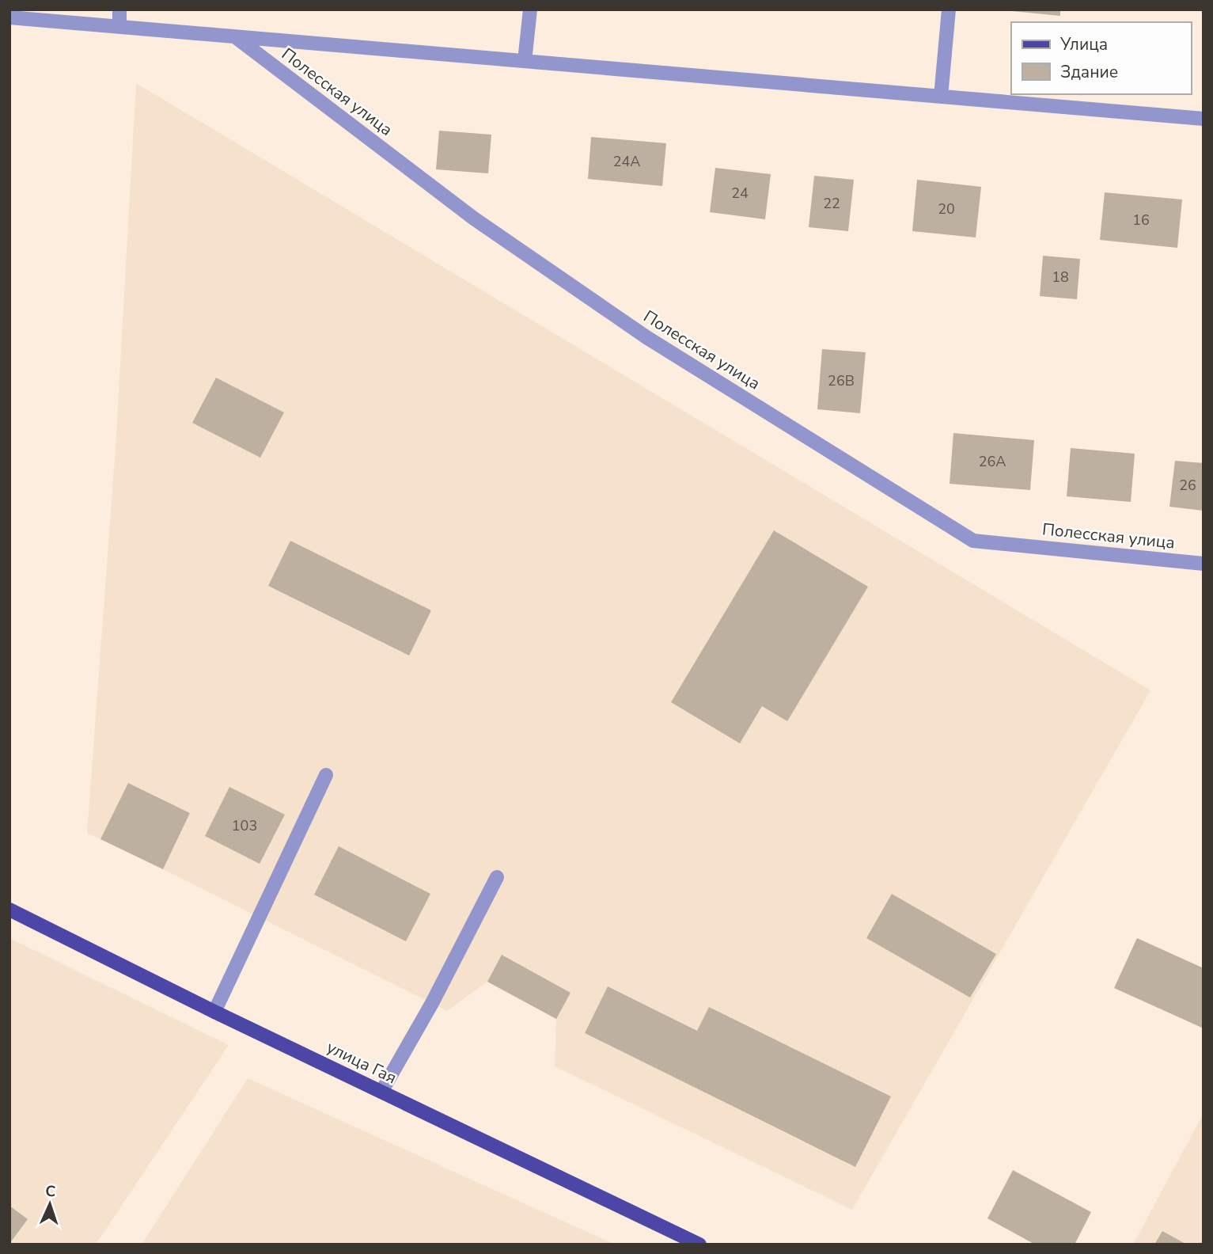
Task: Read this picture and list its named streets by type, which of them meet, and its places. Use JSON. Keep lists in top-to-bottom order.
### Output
{
  "streets": {
    "main road": ["улица Гая"],
    "street": ["Полесская улица"]
  },
  "house_numbers": [
    "24А",
    "24",
    "22",
    "20",
    "16",
    "18",
    "26В",
    "26А",
    "26",
    "103"
  ],
  "legend": ["Улица", "Здание"],
  "north": "top"
}
